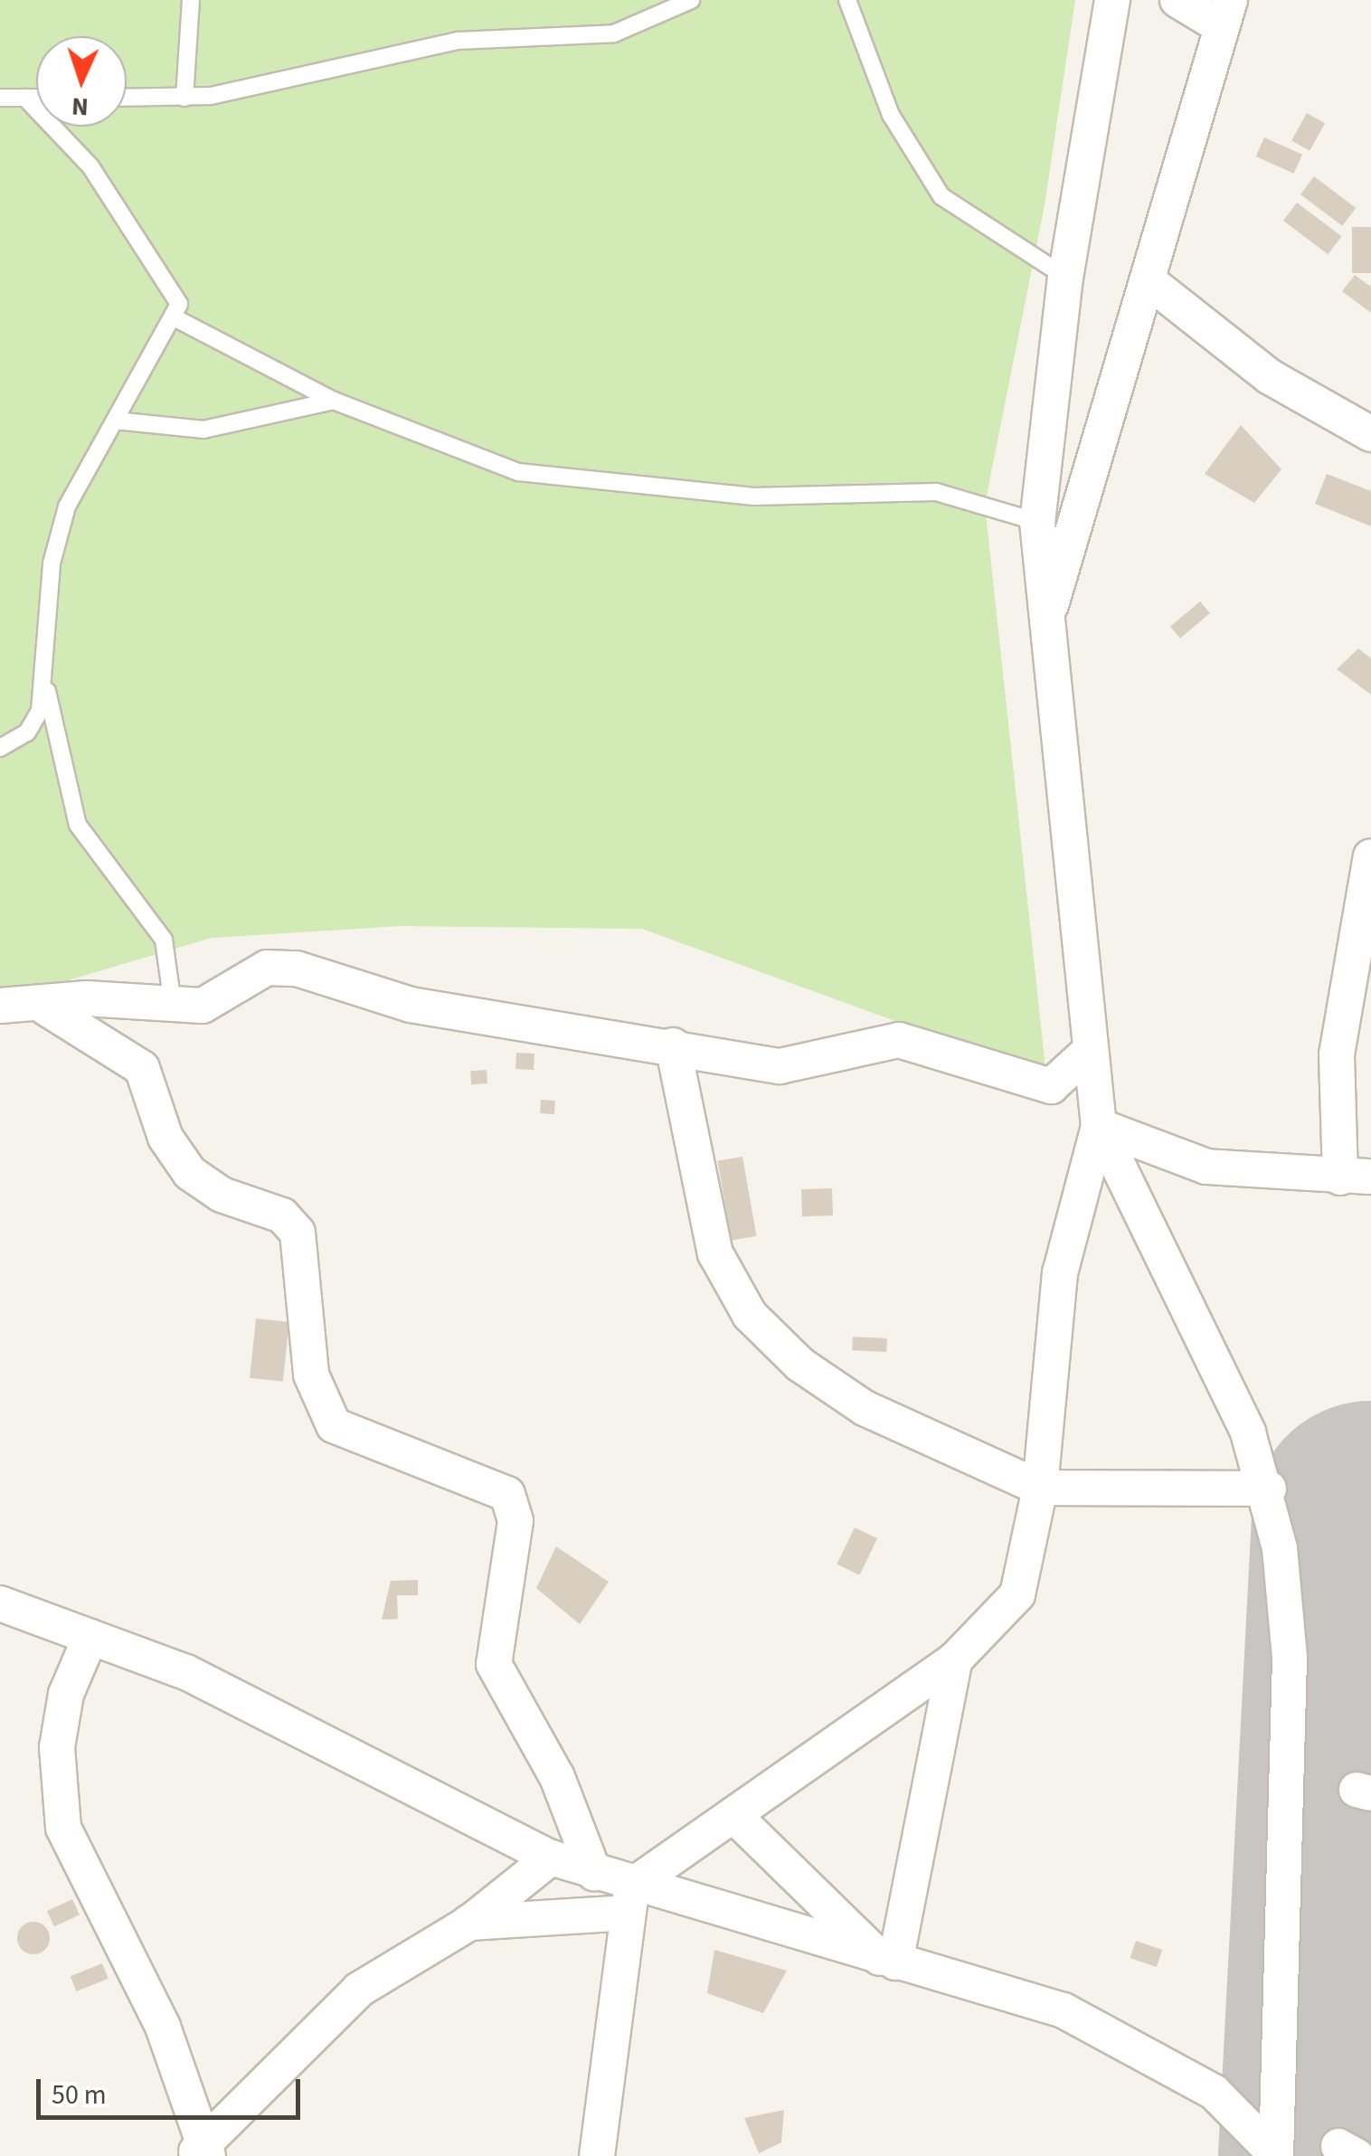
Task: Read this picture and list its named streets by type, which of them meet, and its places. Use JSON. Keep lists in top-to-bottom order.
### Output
{
  "scale_bar": "50 m",
  "north": "bottom"
}
